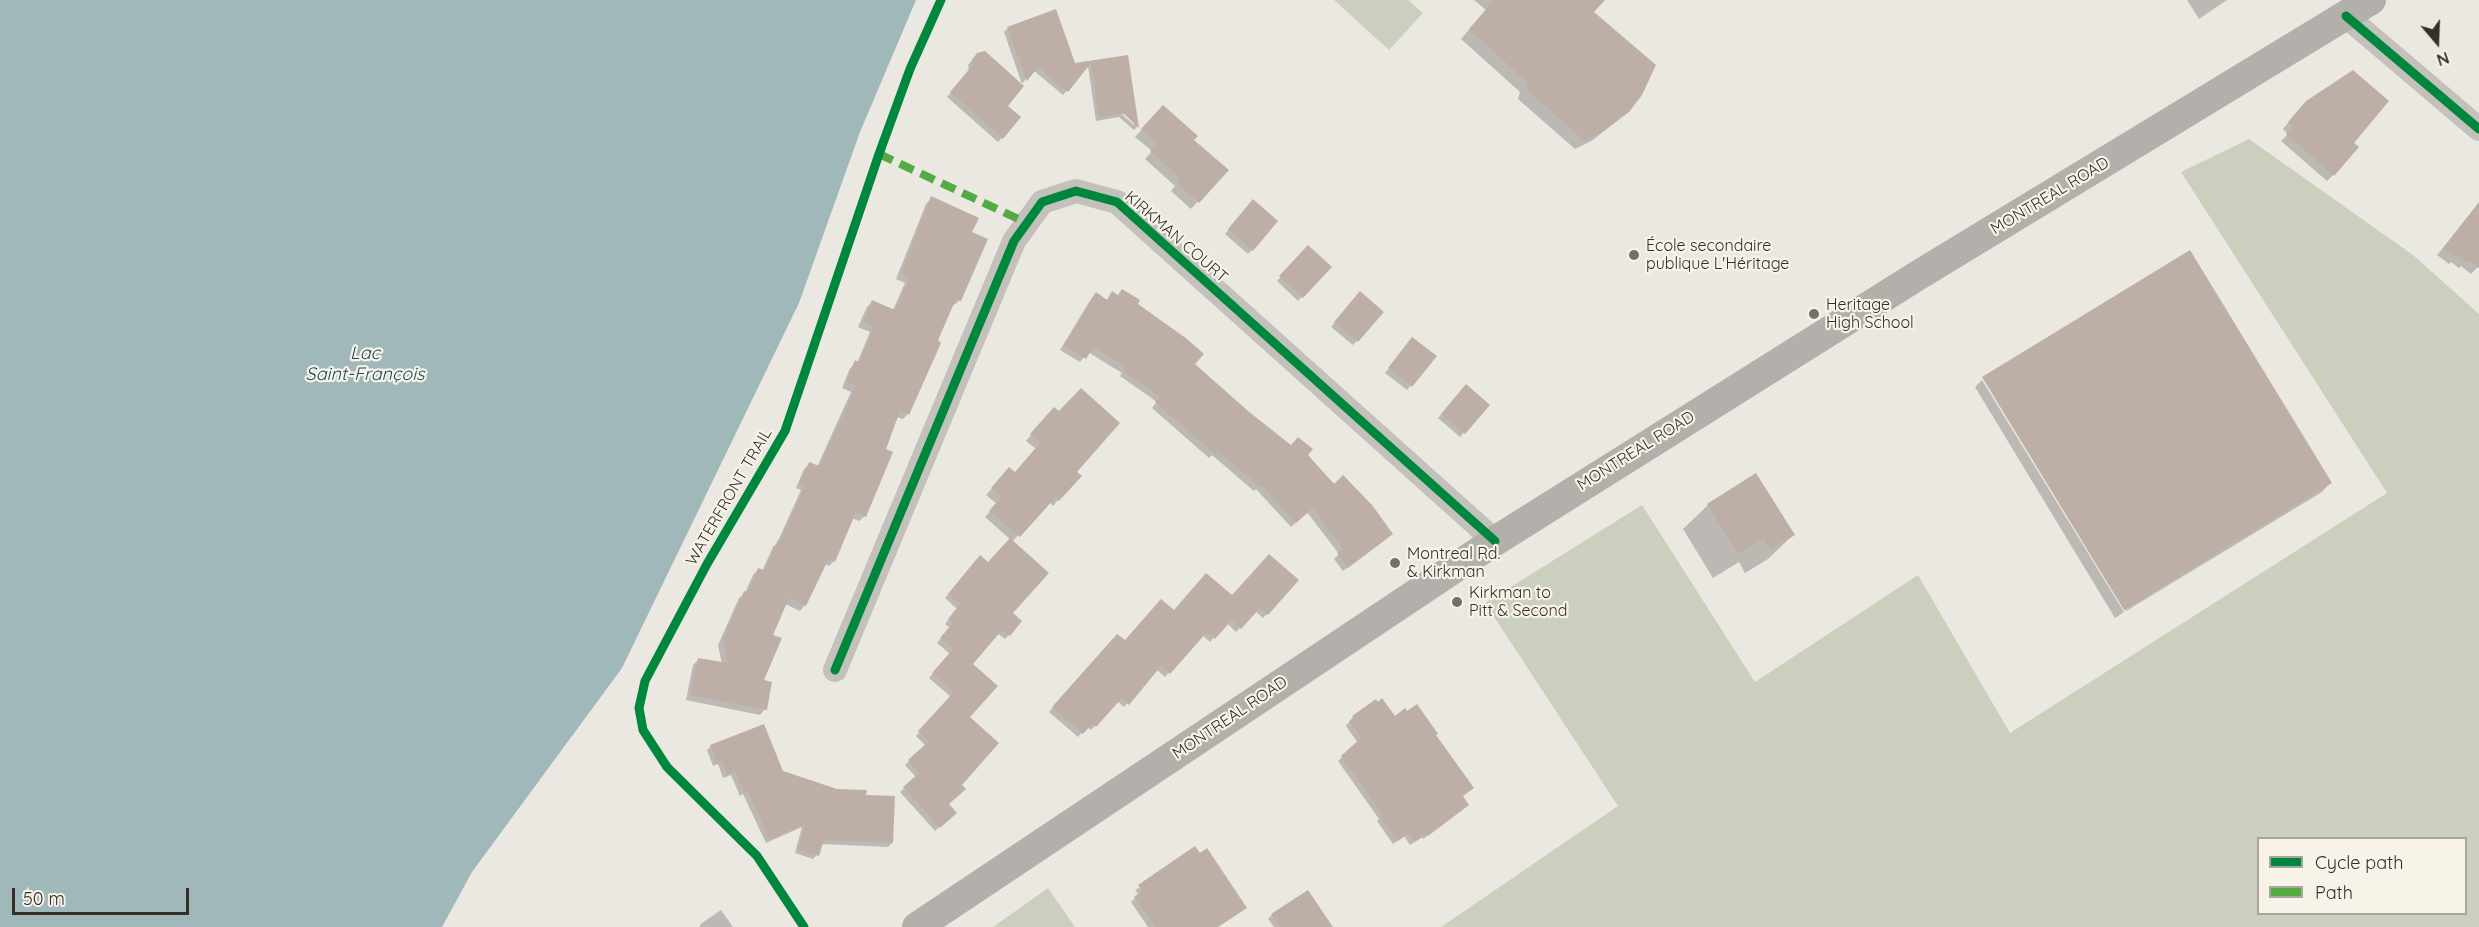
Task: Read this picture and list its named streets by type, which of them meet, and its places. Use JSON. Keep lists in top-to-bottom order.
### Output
{
  "streets": {
    "main road": ["MONTREAL ROAD"],
    "street": ["KIRKMAN COURT"],
    "cycle path": ["WATERFRONT TRAIL"]
  },
  "crossings": [
    ["MONTREAL ROAD", "KIRKMAN COURT"]
  ],
  "water": ["Lac Saint-François"],
  "places": [
    "École secondaire publique L'Héritage",
    "Heritage High School",
    "Montreal Rd. & Kirkman",
    "Kirkman to Pitt & Second"
  ],
  "legend": ["Cycle path", "Path"],
  "scale_bar": "50 m",
  "north": "bottom"
}
